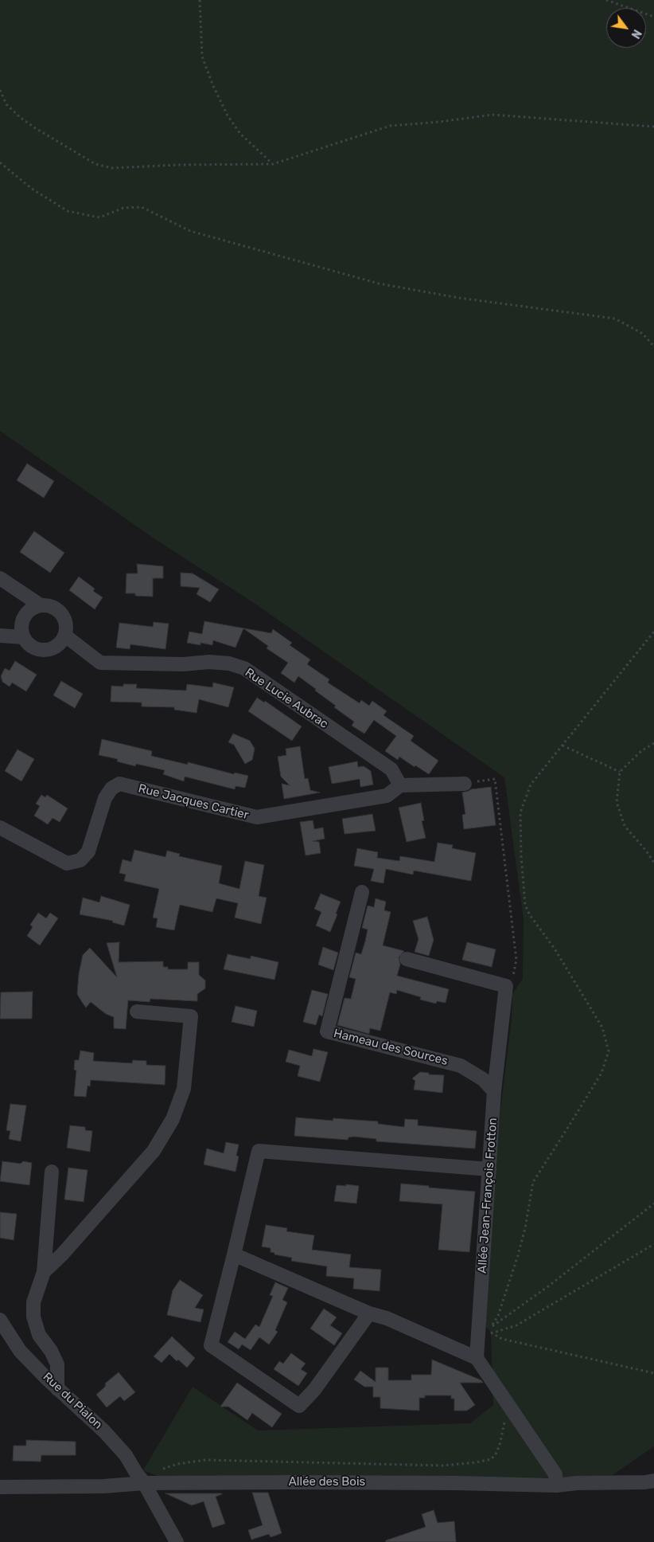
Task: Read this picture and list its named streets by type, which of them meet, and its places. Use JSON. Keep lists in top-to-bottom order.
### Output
{
  "streets": {
    "street": [
      "Rue Lucie Aubrac",
      "Rue Jacques Cartier",
      "Hameau des Sources",
      "Allée Jean-François Frotton",
      "Rue du Pialon",
      "Allée des Bois"
    ]
  },
  "crossings": [
    ["Rue Lucie Aubrac", "Rue Jacques Cartier"],
    ["Hameau des Sources", "Allée Jean-François Frotton"],
    ["Rue du Pialon", "Allée des Bois"]
  ],
  "north": "bottom right"
}
